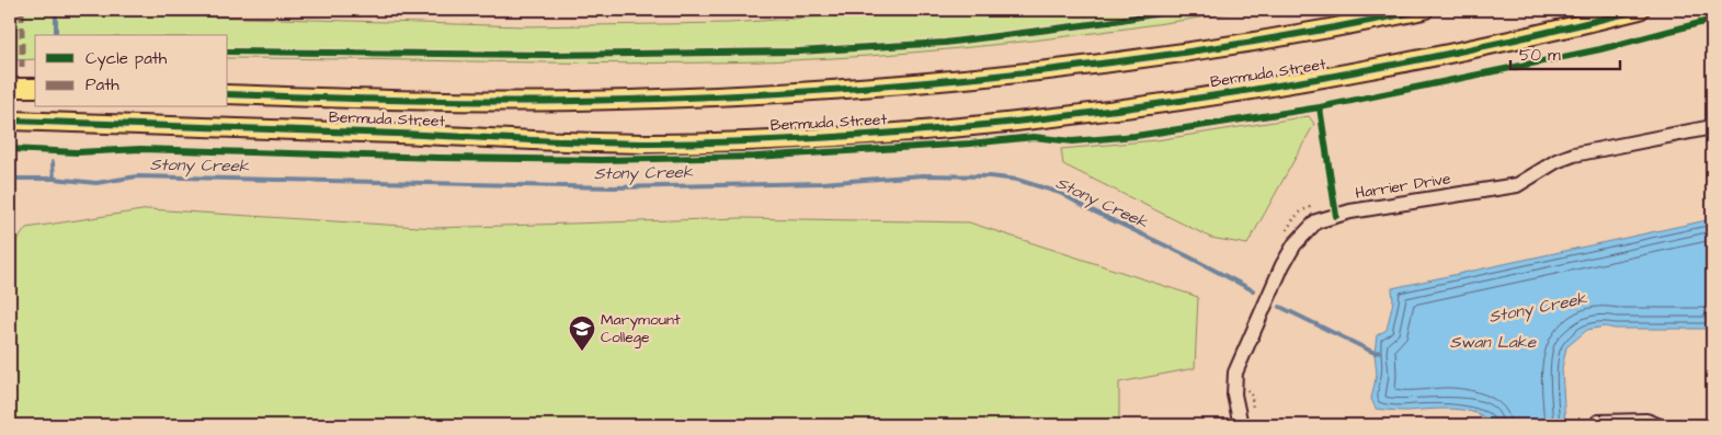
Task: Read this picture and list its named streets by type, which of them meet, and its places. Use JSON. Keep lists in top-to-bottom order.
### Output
{
  "streets": {
    "main road": ["Bermuda Street"],
    "street": ["Harrier Drive"]
  },
  "water": ["Stony Creek", "Swan Lake"],
  "places": {
    "school or university": ["Marymount College"]
  },
  "legend": ["Cycle path", "Path"],
  "scale_bar": "50 m"
}
